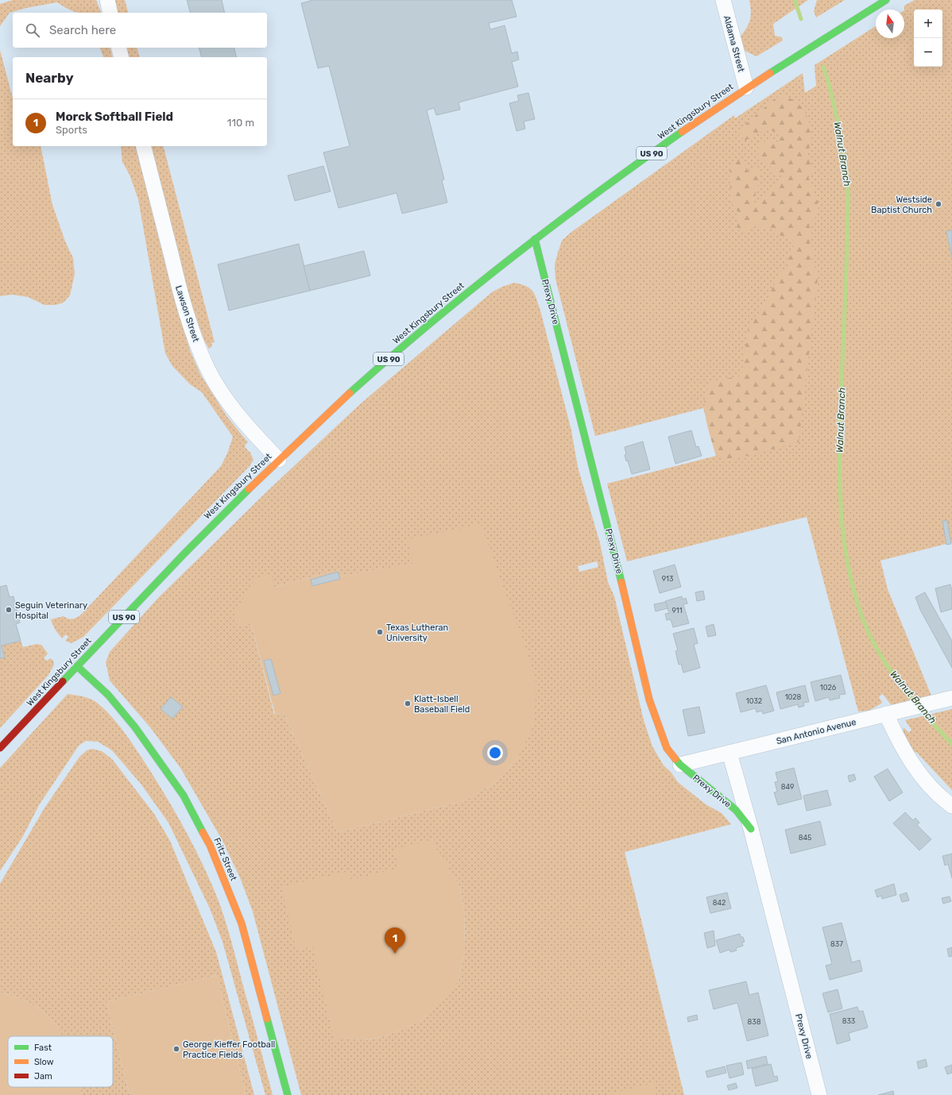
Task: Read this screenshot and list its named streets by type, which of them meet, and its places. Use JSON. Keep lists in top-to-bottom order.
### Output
{
  "streets": {
    "main road": [
      "West Kingsbury Street",
      "US 90",
      "Prexy Drive",
      "Fritz Street"
    ],
    "street": ["Aldama Street", "Lawson Street", "San Antonio Avenue"]
  },
  "crossings": [
    ["Aldama Street", "West Kingsbury Street"],
    ["West Kingsbury Street", "Prexy Drive"],
    ["West Kingsbury Street", "Lawson Street"],
    ["West Kingsbury Street", "Fritz Street"],
    ["Prexy Drive", "San Antonio Avenue"]
  ],
  "water": ["Walnut Branch"],
  "places": [
    "Westside Baptist Church",
    "Seguin Veterinary Hospital",
    "Texas Lutheran University",
    "Klatt-Isbell Baseball Field",
    "George Kieffer Football Practice Fields"
  ],
  "house_numbers": [
    "913",
    "911",
    "1026",
    "1028",
    "1032",
    "849",
    "845",
    "842",
    "837",
    "833",
    "838"
  ],
  "legend": ["Fast", "Slow", "Jam"],
  "north": "top",
  "page": {
    "map_buttons": ["+", "−"],
    "search": "Search here",
    "heading": "Nearby",
    "list": [
      {
        "mark": "1",
        "name": "Morck Softball Field",
        "note": "Sports",
        "value": "110 m"
      }
    ],
    "pins": "1"
  }
}
